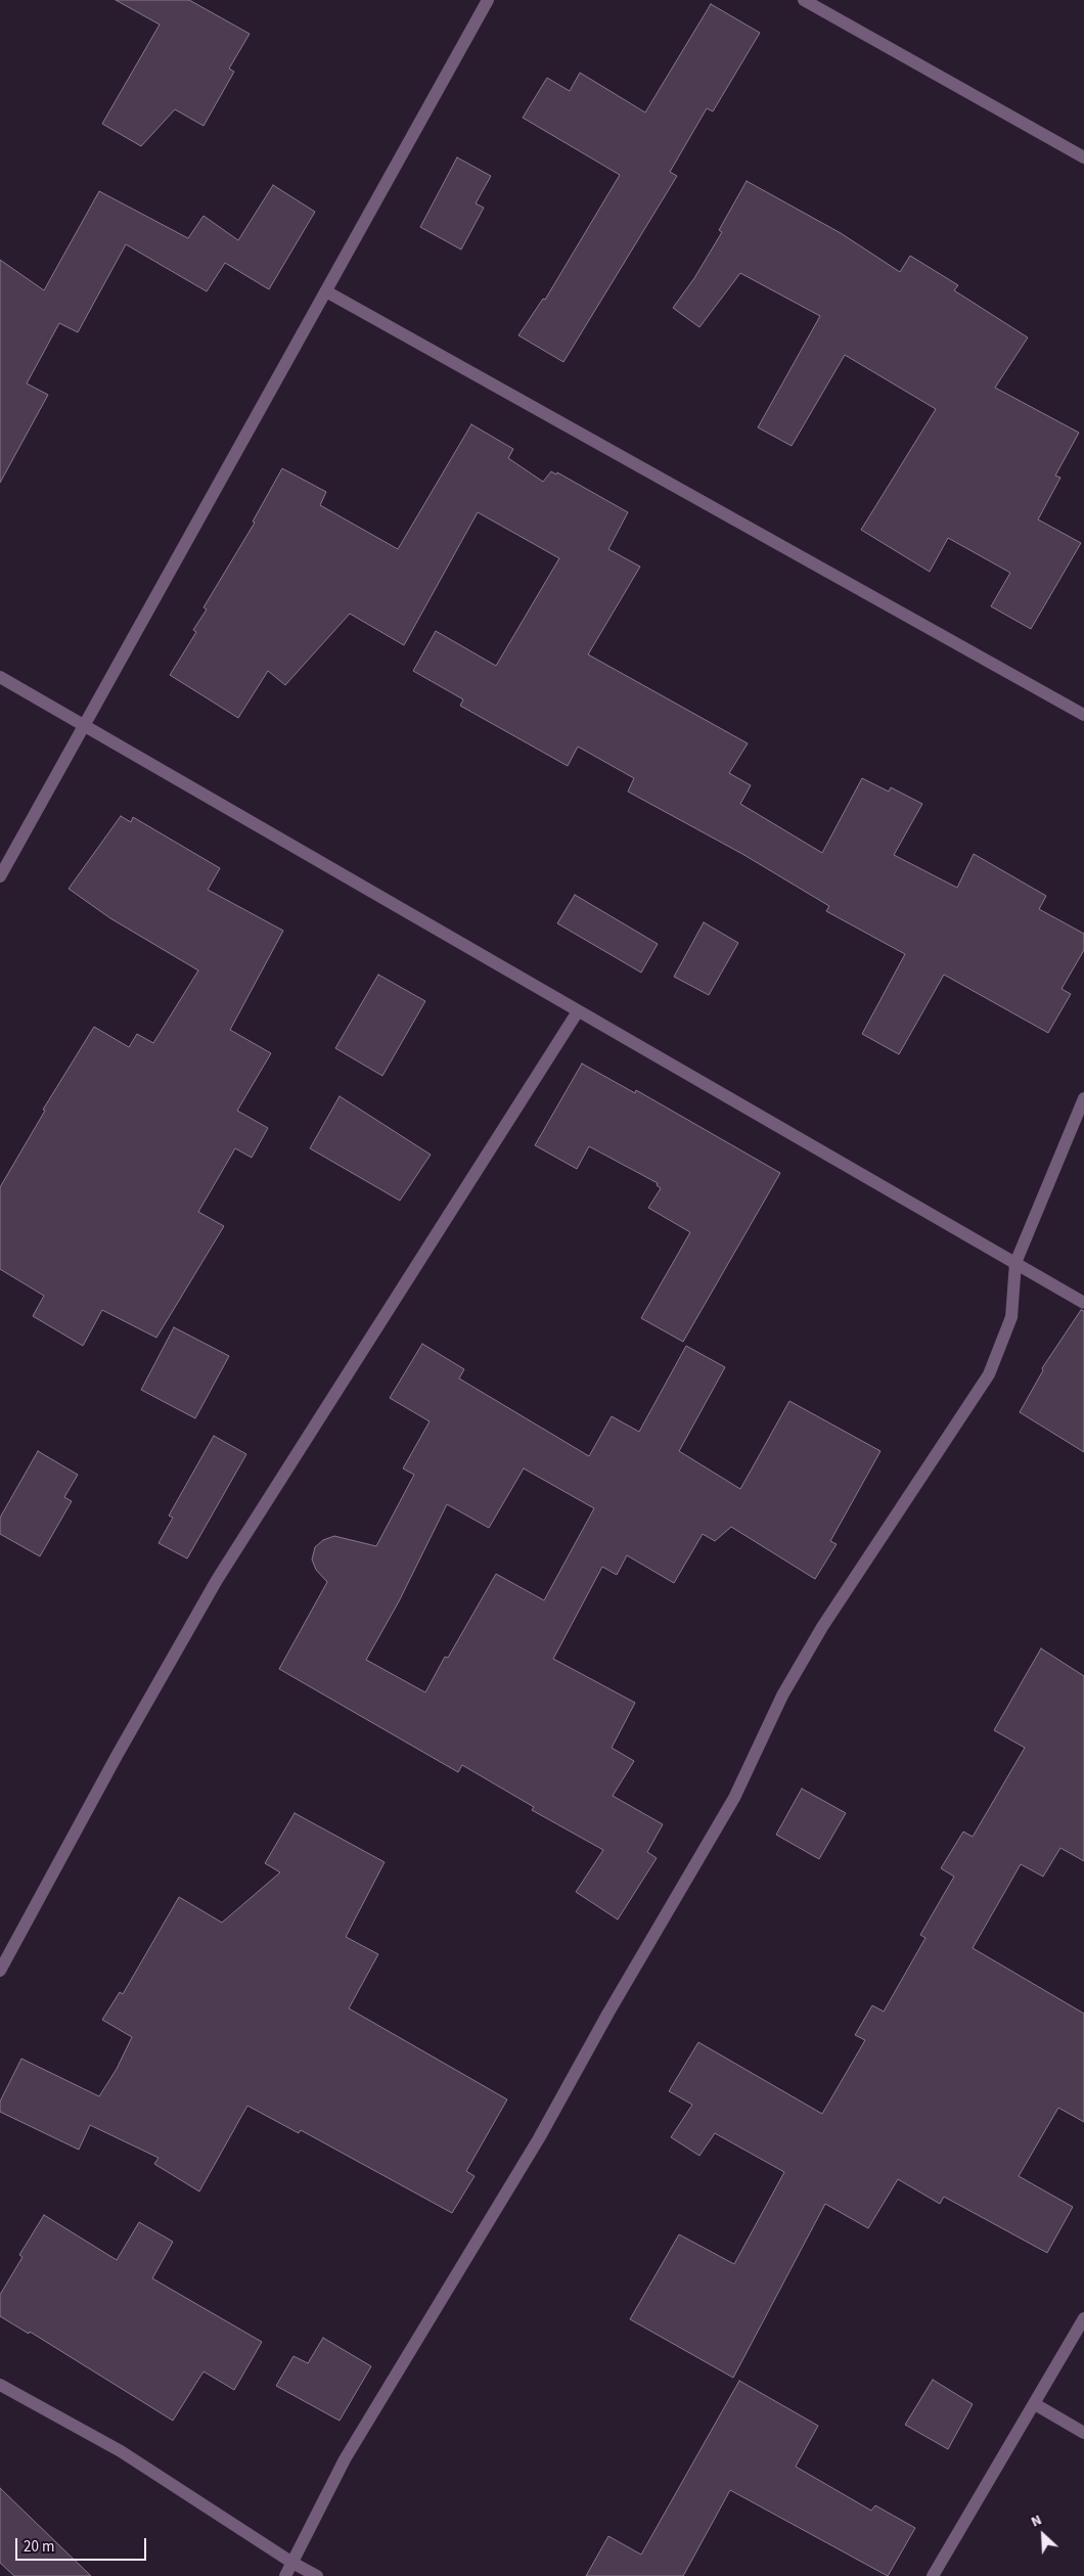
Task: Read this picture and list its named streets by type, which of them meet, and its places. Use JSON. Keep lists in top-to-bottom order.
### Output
{
  "scale_bar": "20 m",
  "north": "top left"
}
